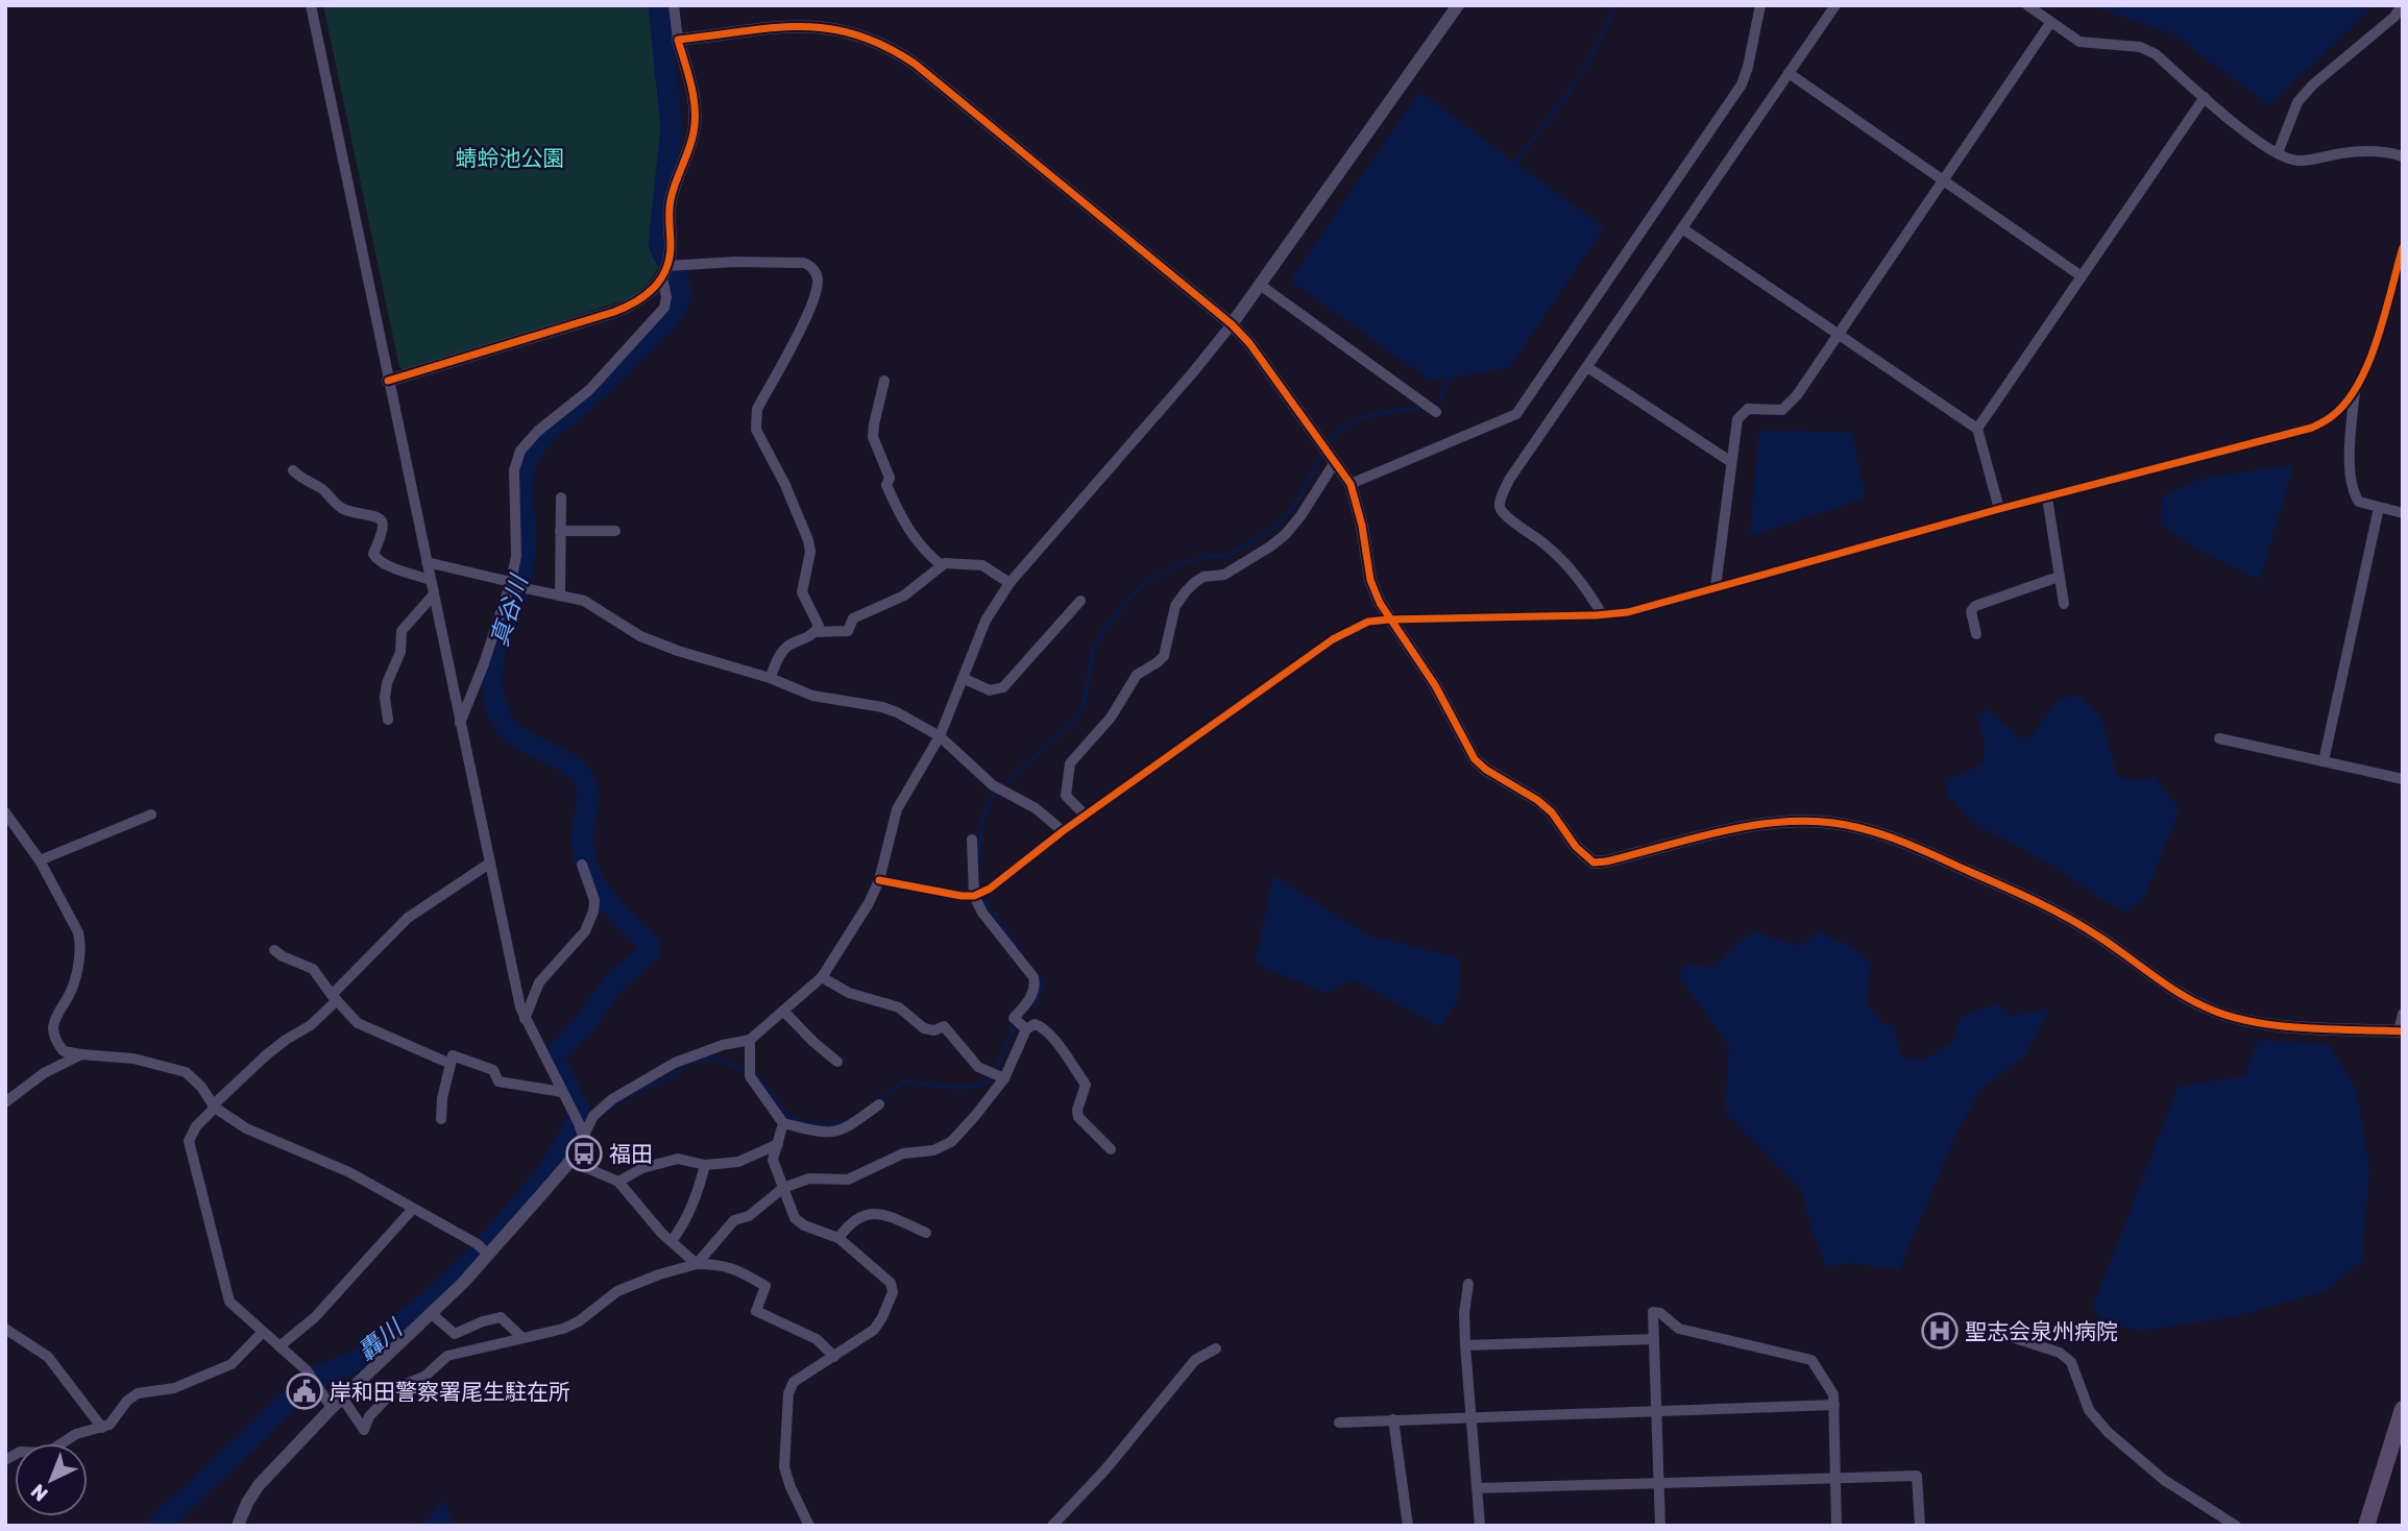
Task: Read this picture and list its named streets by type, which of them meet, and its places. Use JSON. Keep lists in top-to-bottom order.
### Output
{
  "water": ["真谷川", "轟川"],
  "parks": ["蜻蛉池公園"],
  "places": {
    "bus stop": ["福田"],
    "hospital": ["聖志会泉州病院"],
    "public building": ["岸和田警察署尾生駐在所"]
  },
  "north": "bottom left"
}
